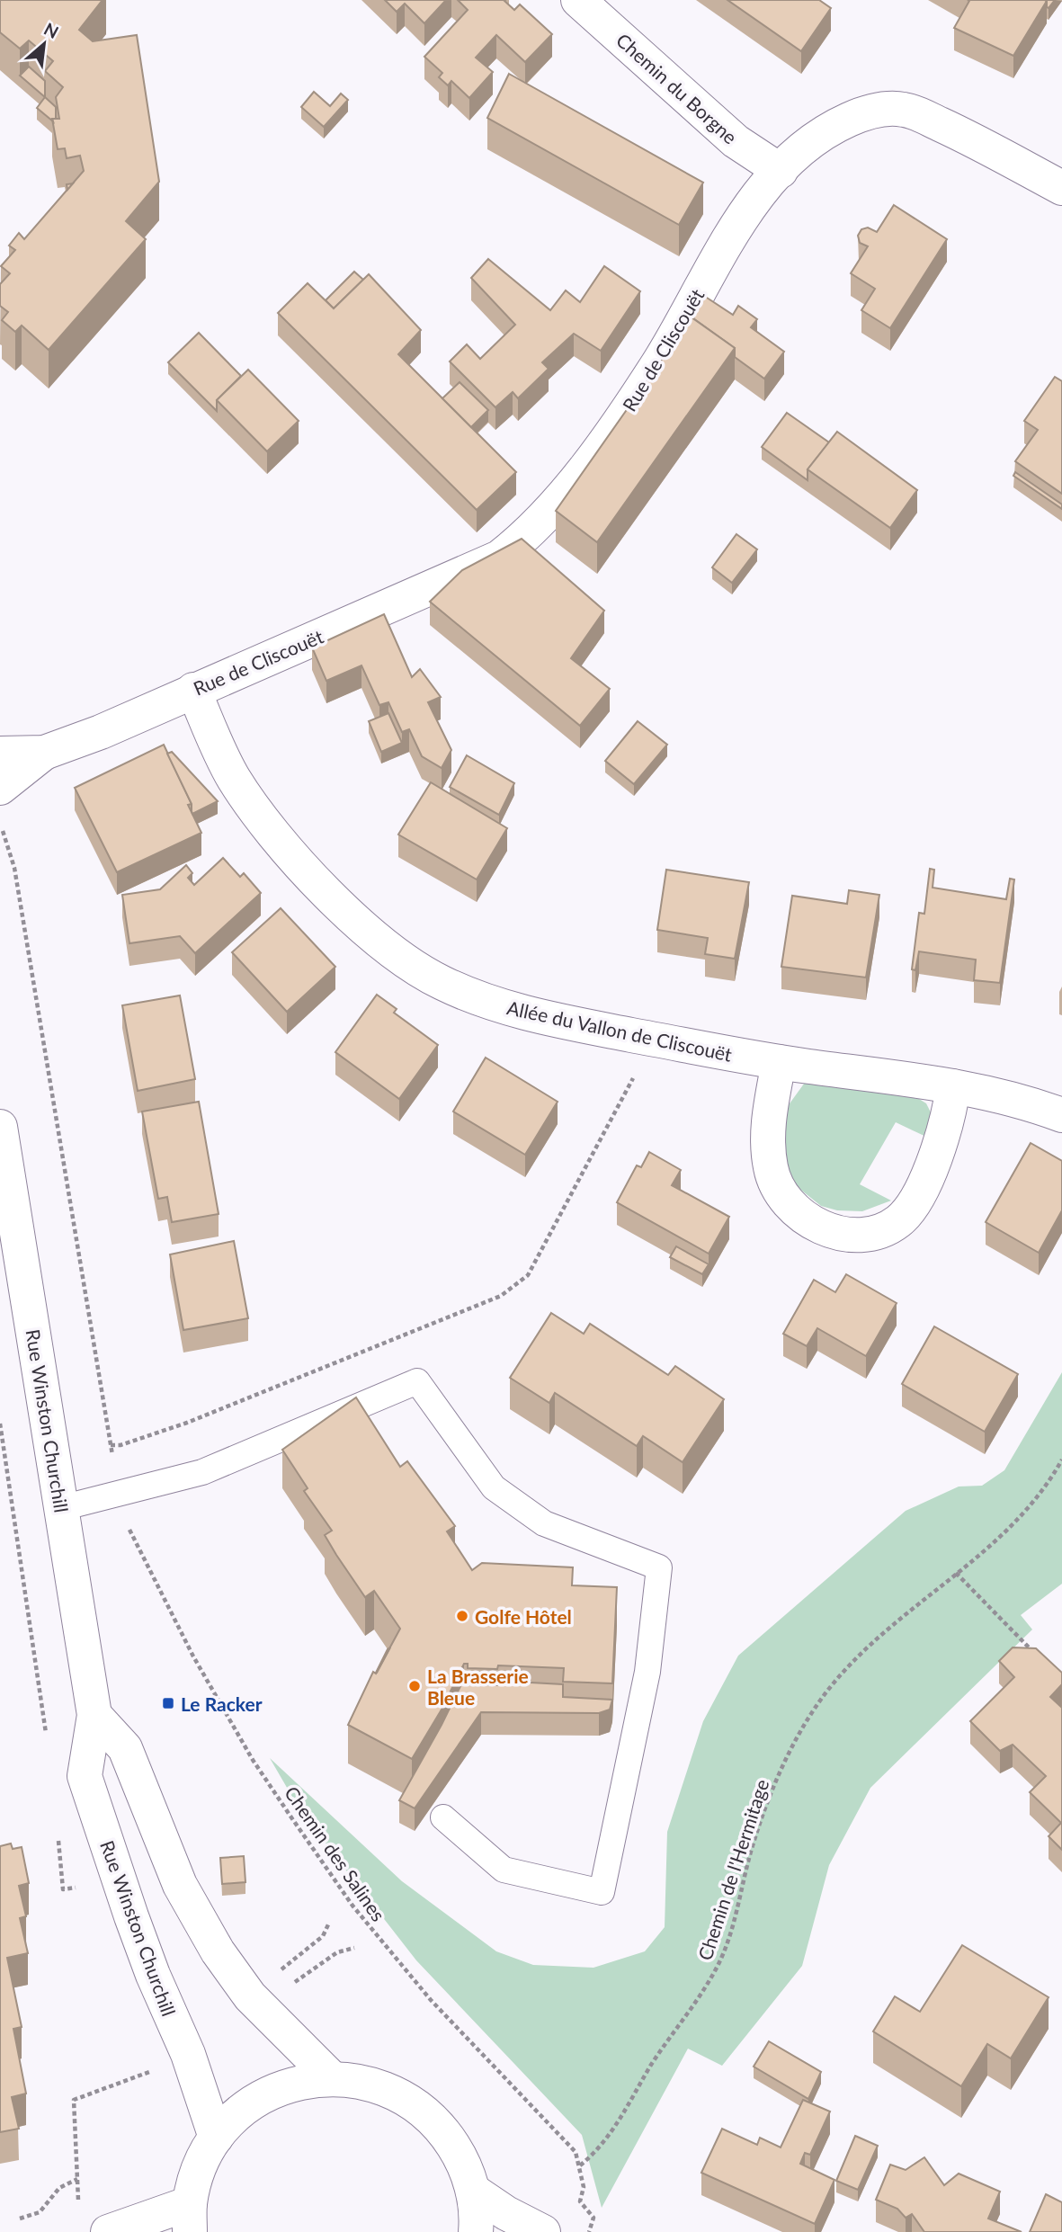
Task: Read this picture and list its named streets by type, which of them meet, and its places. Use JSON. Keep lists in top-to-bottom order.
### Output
{
  "streets": {
    "street": [
      "Chemin du Borgne",
      "Rue de Cliscouët",
      "Allée du Vallon de Cliscouët",
      "Rue Winston Churchill"
    ],
    "path": ["Chemin des Salines", "Chemin de l'Hermitage"]
  },
  "crossings": [
    ["Chemin du Borgne", "Rue de Cliscouët"],
    ["Rue de Cliscouët", "Allée du Vallon de Cliscouët"],
    ["Chemin des Salines", "Chemin de l'Hermitage"]
  ],
  "places": {
    "other": ["Golfe Hôtel", "La Brasserie Bleue"],
    "transit": ["Le Racker"]
  },
  "north": "top right"
}
